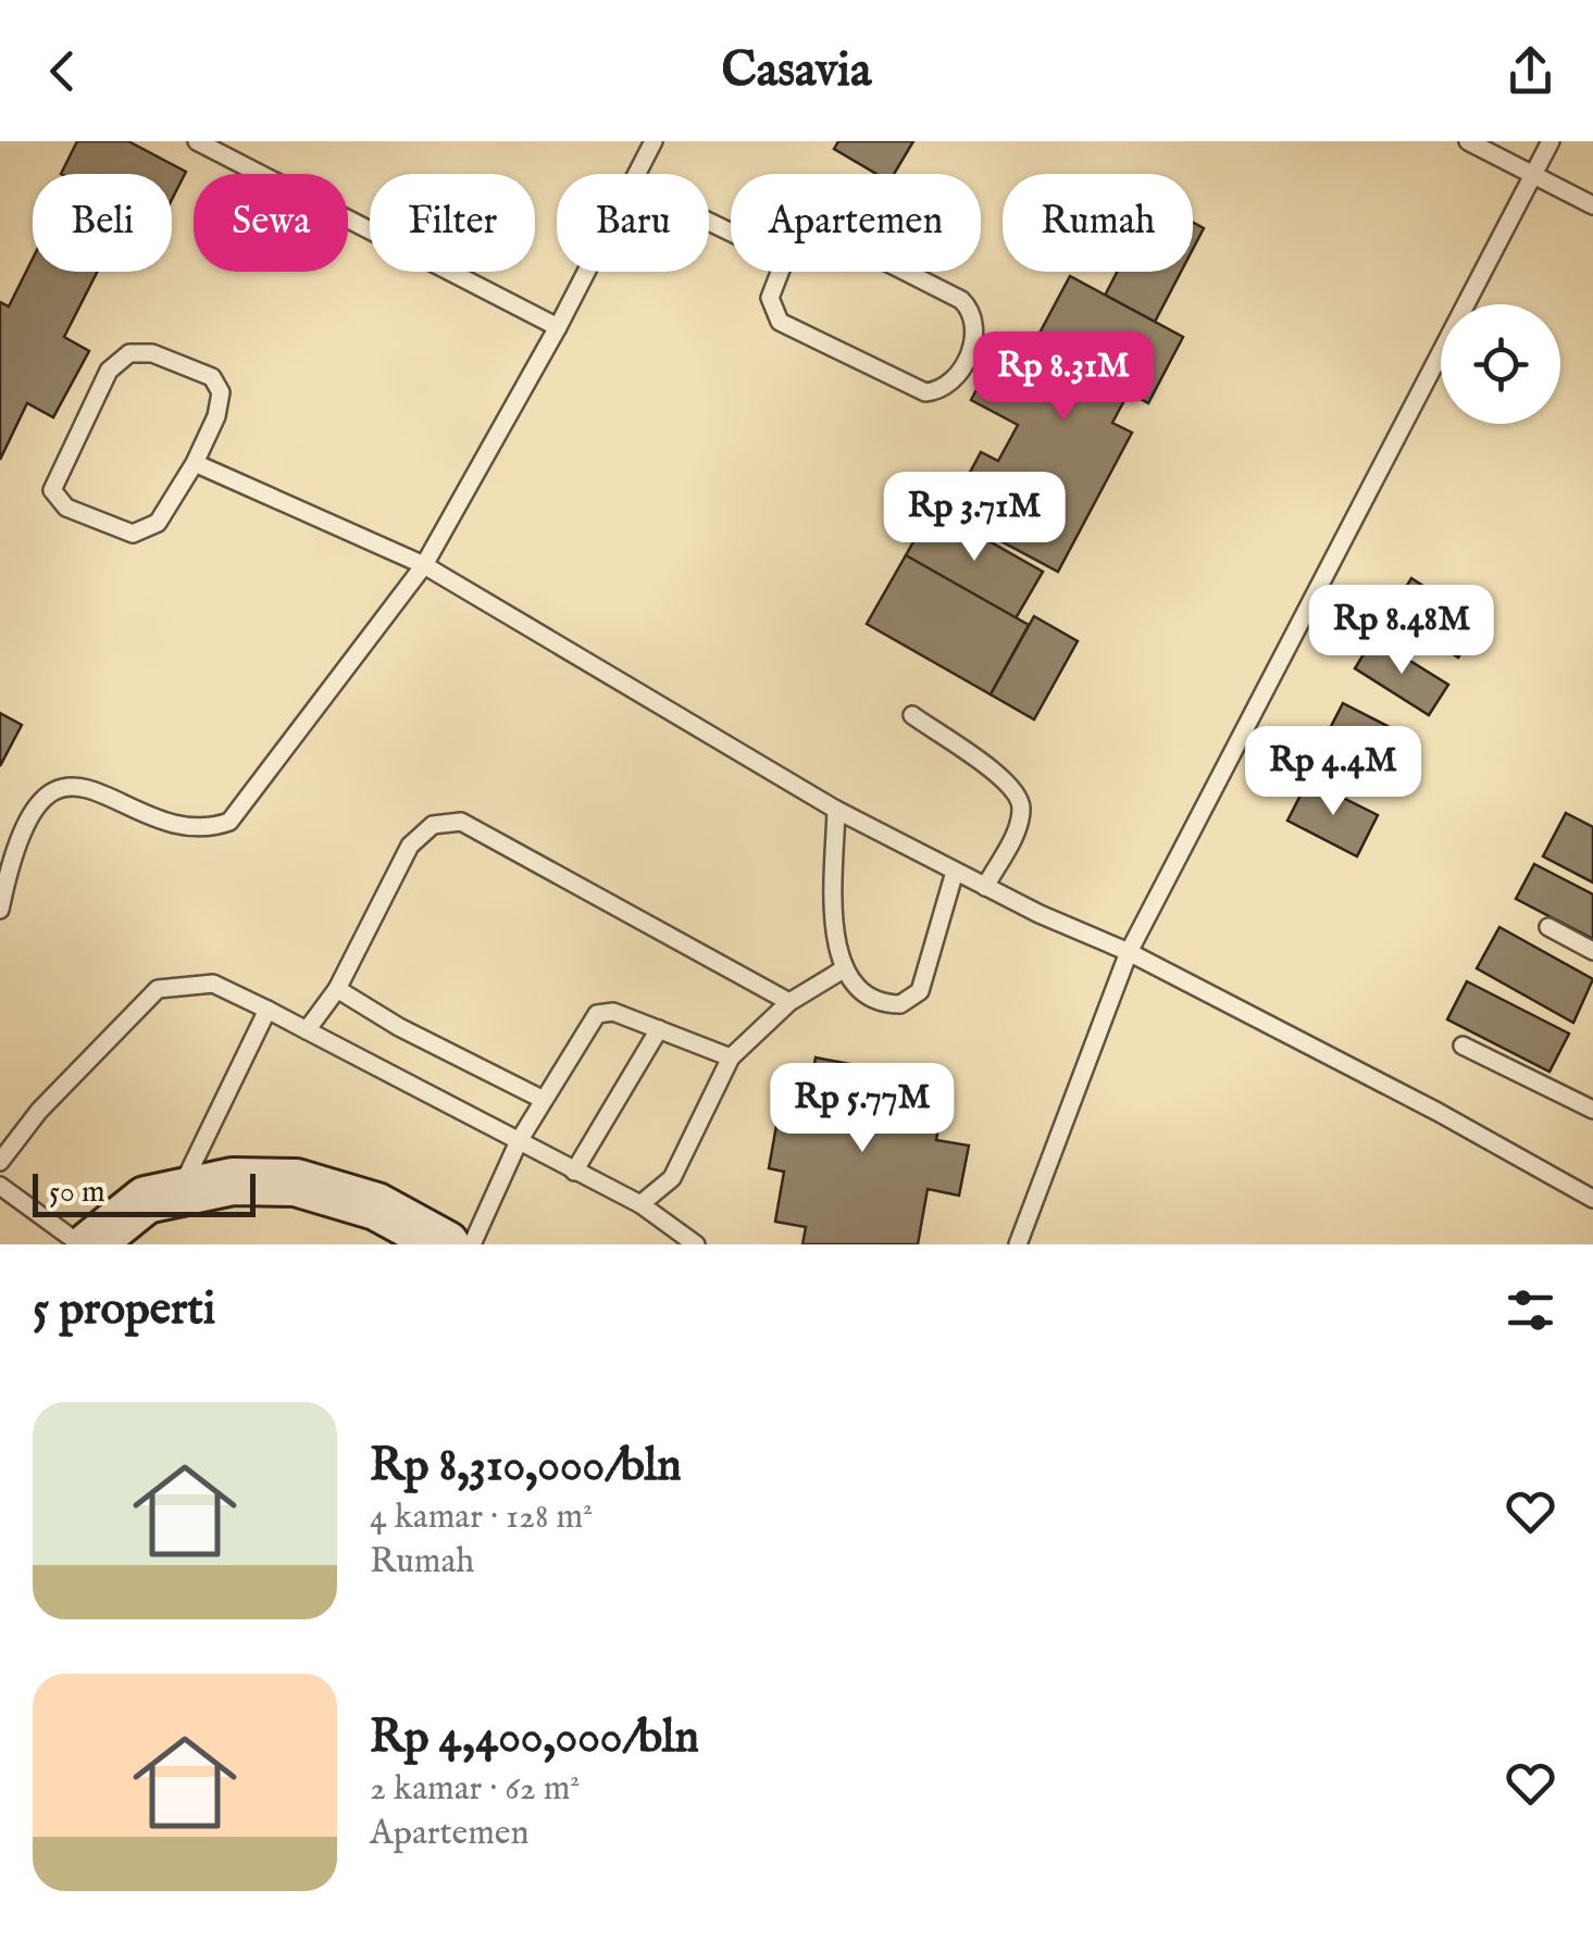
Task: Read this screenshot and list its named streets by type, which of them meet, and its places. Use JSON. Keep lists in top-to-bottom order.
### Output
{
  "scale_bar": "50 m",
  "page": {
    "header": "Casavia",
    "chip": [
      "Beli",
      "Sewa",
      "Filter",
      "Baru",
      "Apartemen",
      "Rumah"
    ],
    "price": [
      "Rp 8.31M",
      "Rp 3.71M",
      "Rp 8.48M",
      "Rp 4.4M",
      "Rp 5.77M"
    ],
    "scale": "50 m",
    "heading": "5 properti",
    "list": [
      {
        "name": "Rp 8,310,000/bln",
        "note": "4 kamar · 128 m² · Rumah"
      },
      {
        "name": "Rp 4,400,000/bln",
        "note": "2 kamar · 62 m² · Apartemen"
      }
    ]
  }
}
